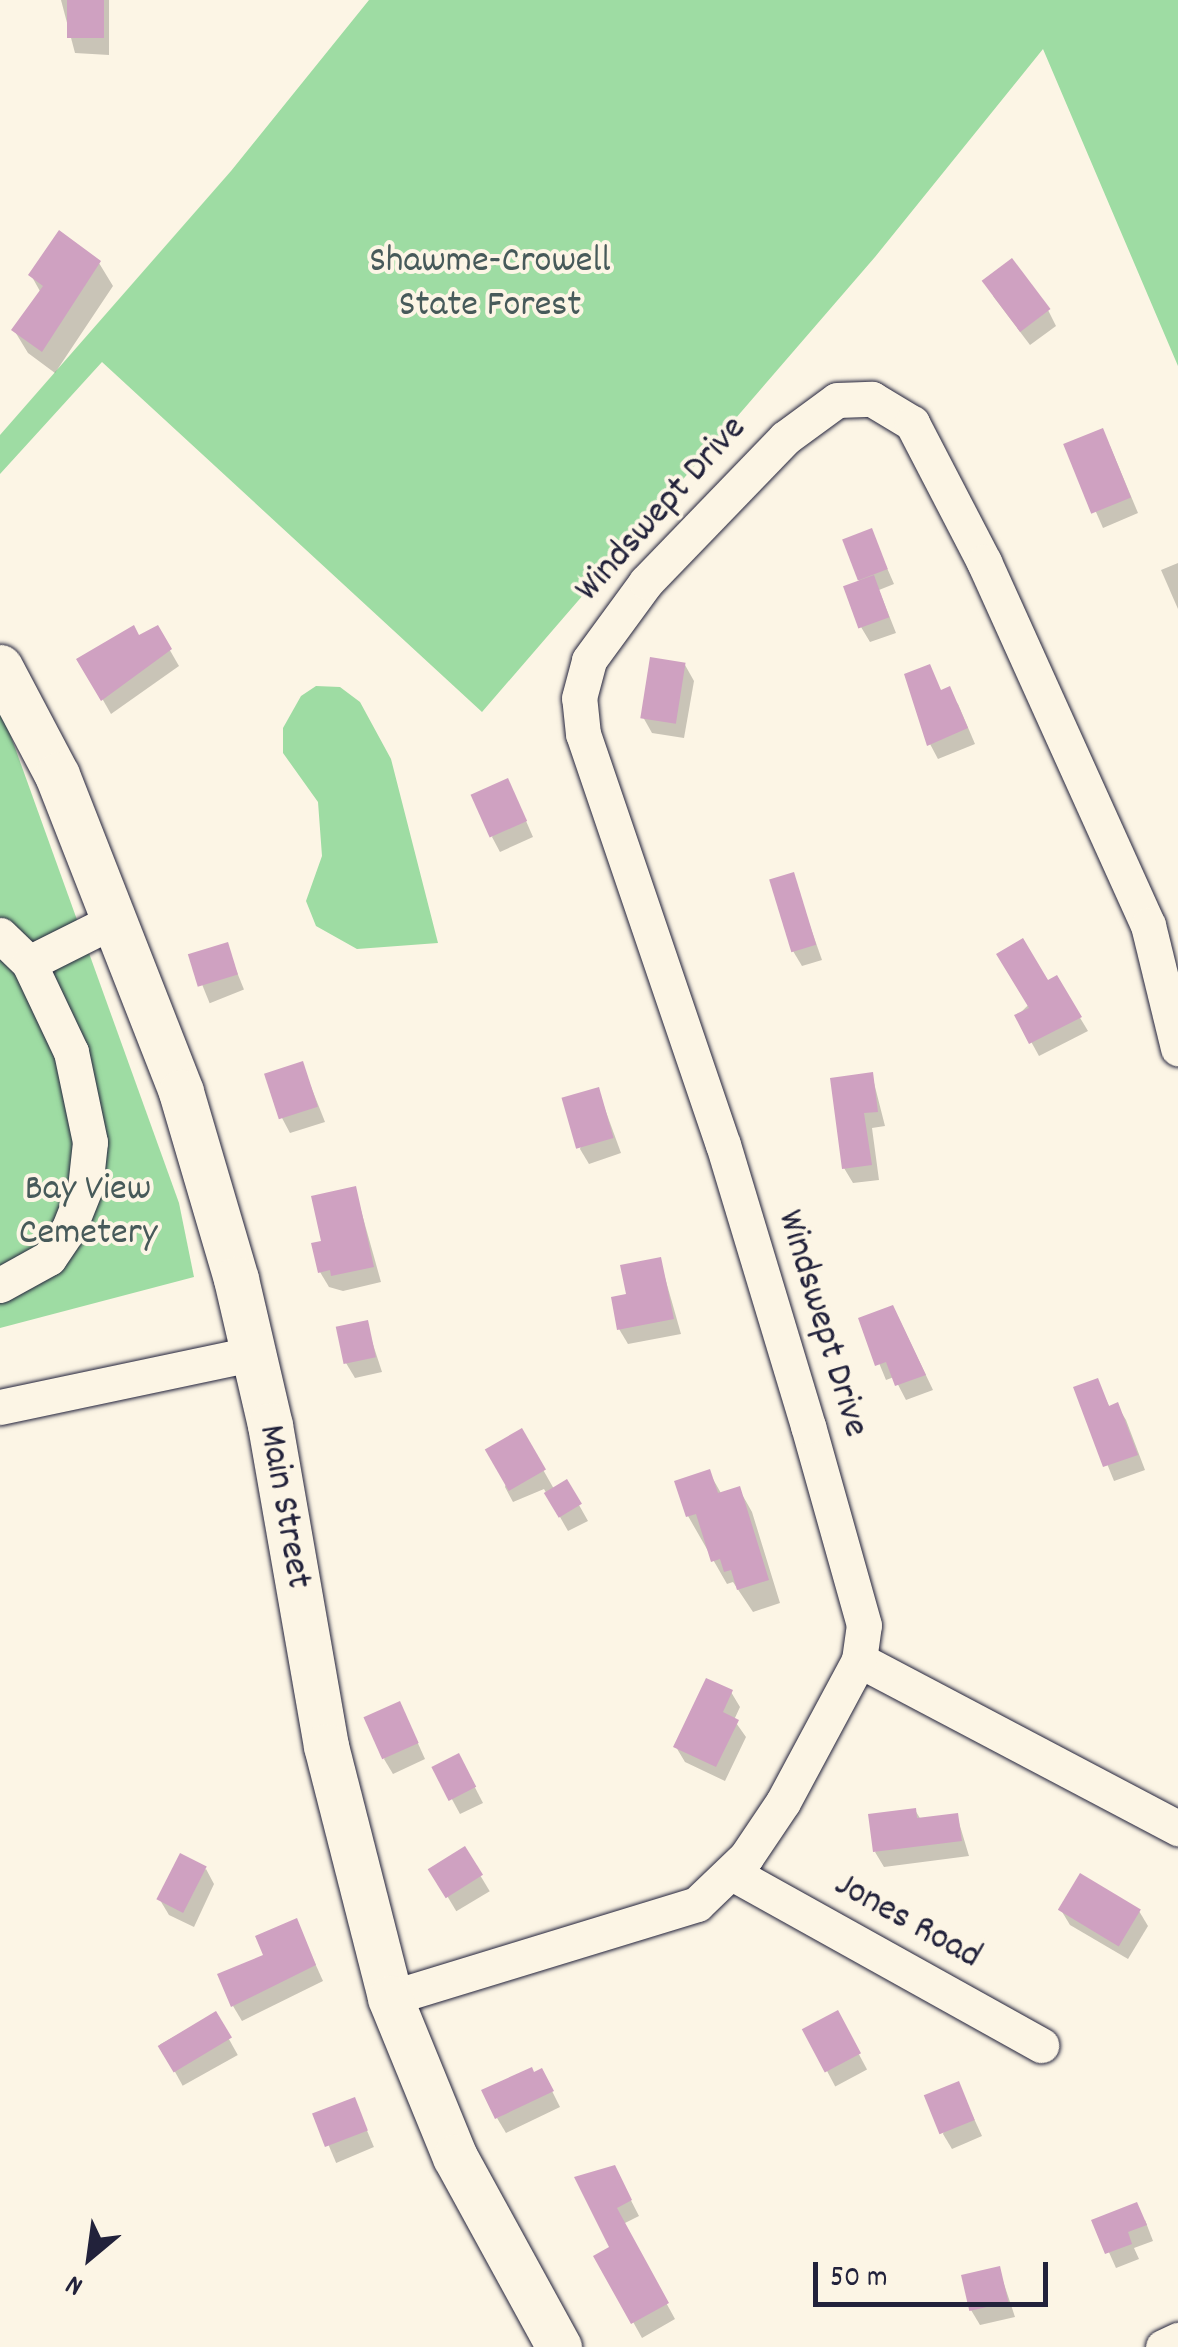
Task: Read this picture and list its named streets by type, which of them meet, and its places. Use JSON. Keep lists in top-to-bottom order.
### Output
{
  "streets": {
    "main road": ["Main Street"],
    "street": ["Windswept Drive", "Jones Road"]
  },
  "crossings": [
    ["Windswept Drive", "Main Street"],
    ["Windswept Drive", "Jones Road"]
  ],
  "parks": ["Shawme-Crowell State Forest", "Bay View Cemetery"],
  "scale_bar": "50 m",
  "north": "bottom left"
}
